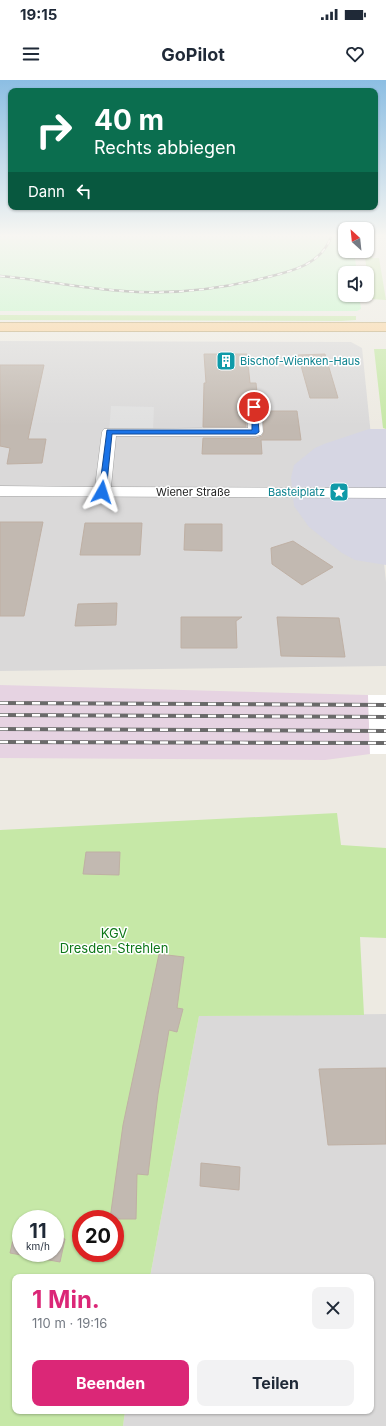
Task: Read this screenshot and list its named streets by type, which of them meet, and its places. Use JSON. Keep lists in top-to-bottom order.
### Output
{
  "streets": {
    "street": ["Wiener Straße"]
  },
  "parks": ["KGV Dresden-Strehlen"],
  "places": {
    "building": ["Bischof-Wienken-Haus"],
    "place": ["Basteiplatz"]
  },
  "north": "top left",
  "page": {
    "status": "19:15",
    "header": "GoPilot",
    "turn": ["40 m", "Rechts abbiegen"],
    "then": "Dann",
    "speed": "11 km/h",
    "limit": "20",
    "heading": ["1 Min.", "110 m · 19:16"],
    "buttons": ["Beenden", "Teilen"]
  }
}
